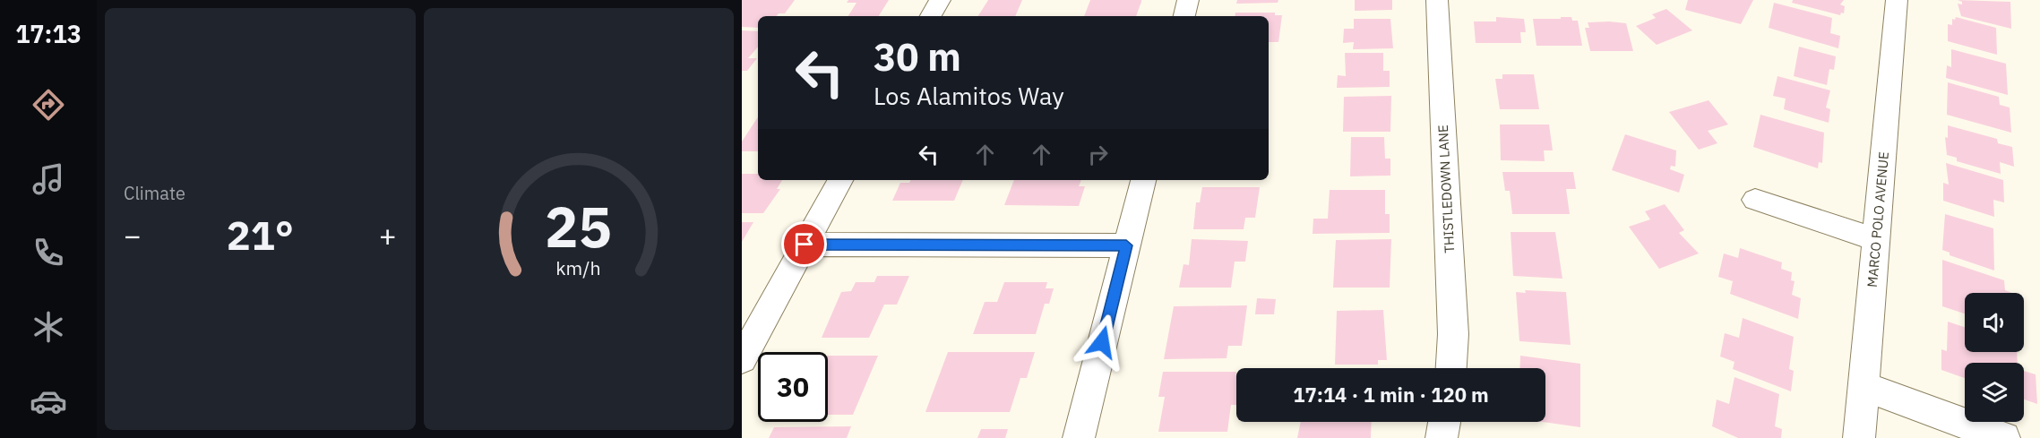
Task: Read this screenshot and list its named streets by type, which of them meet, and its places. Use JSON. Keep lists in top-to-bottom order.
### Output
{
  "streets": {
    "street": ["THISTLEDOWN LANE", "MARCO POLO AVENUE"]
  },
  "page": {
    "tabs": "17:13",
    "tile": "Climate",
    "turn": ["30 m", "Los Alamitos Way"],
    "heat": ["−", "21°", "+"],
    "limit": "30",
    "trip": "17:14 · 1 min · 120 m",
    "gauge": ["25", "km/h"]
  }
}
